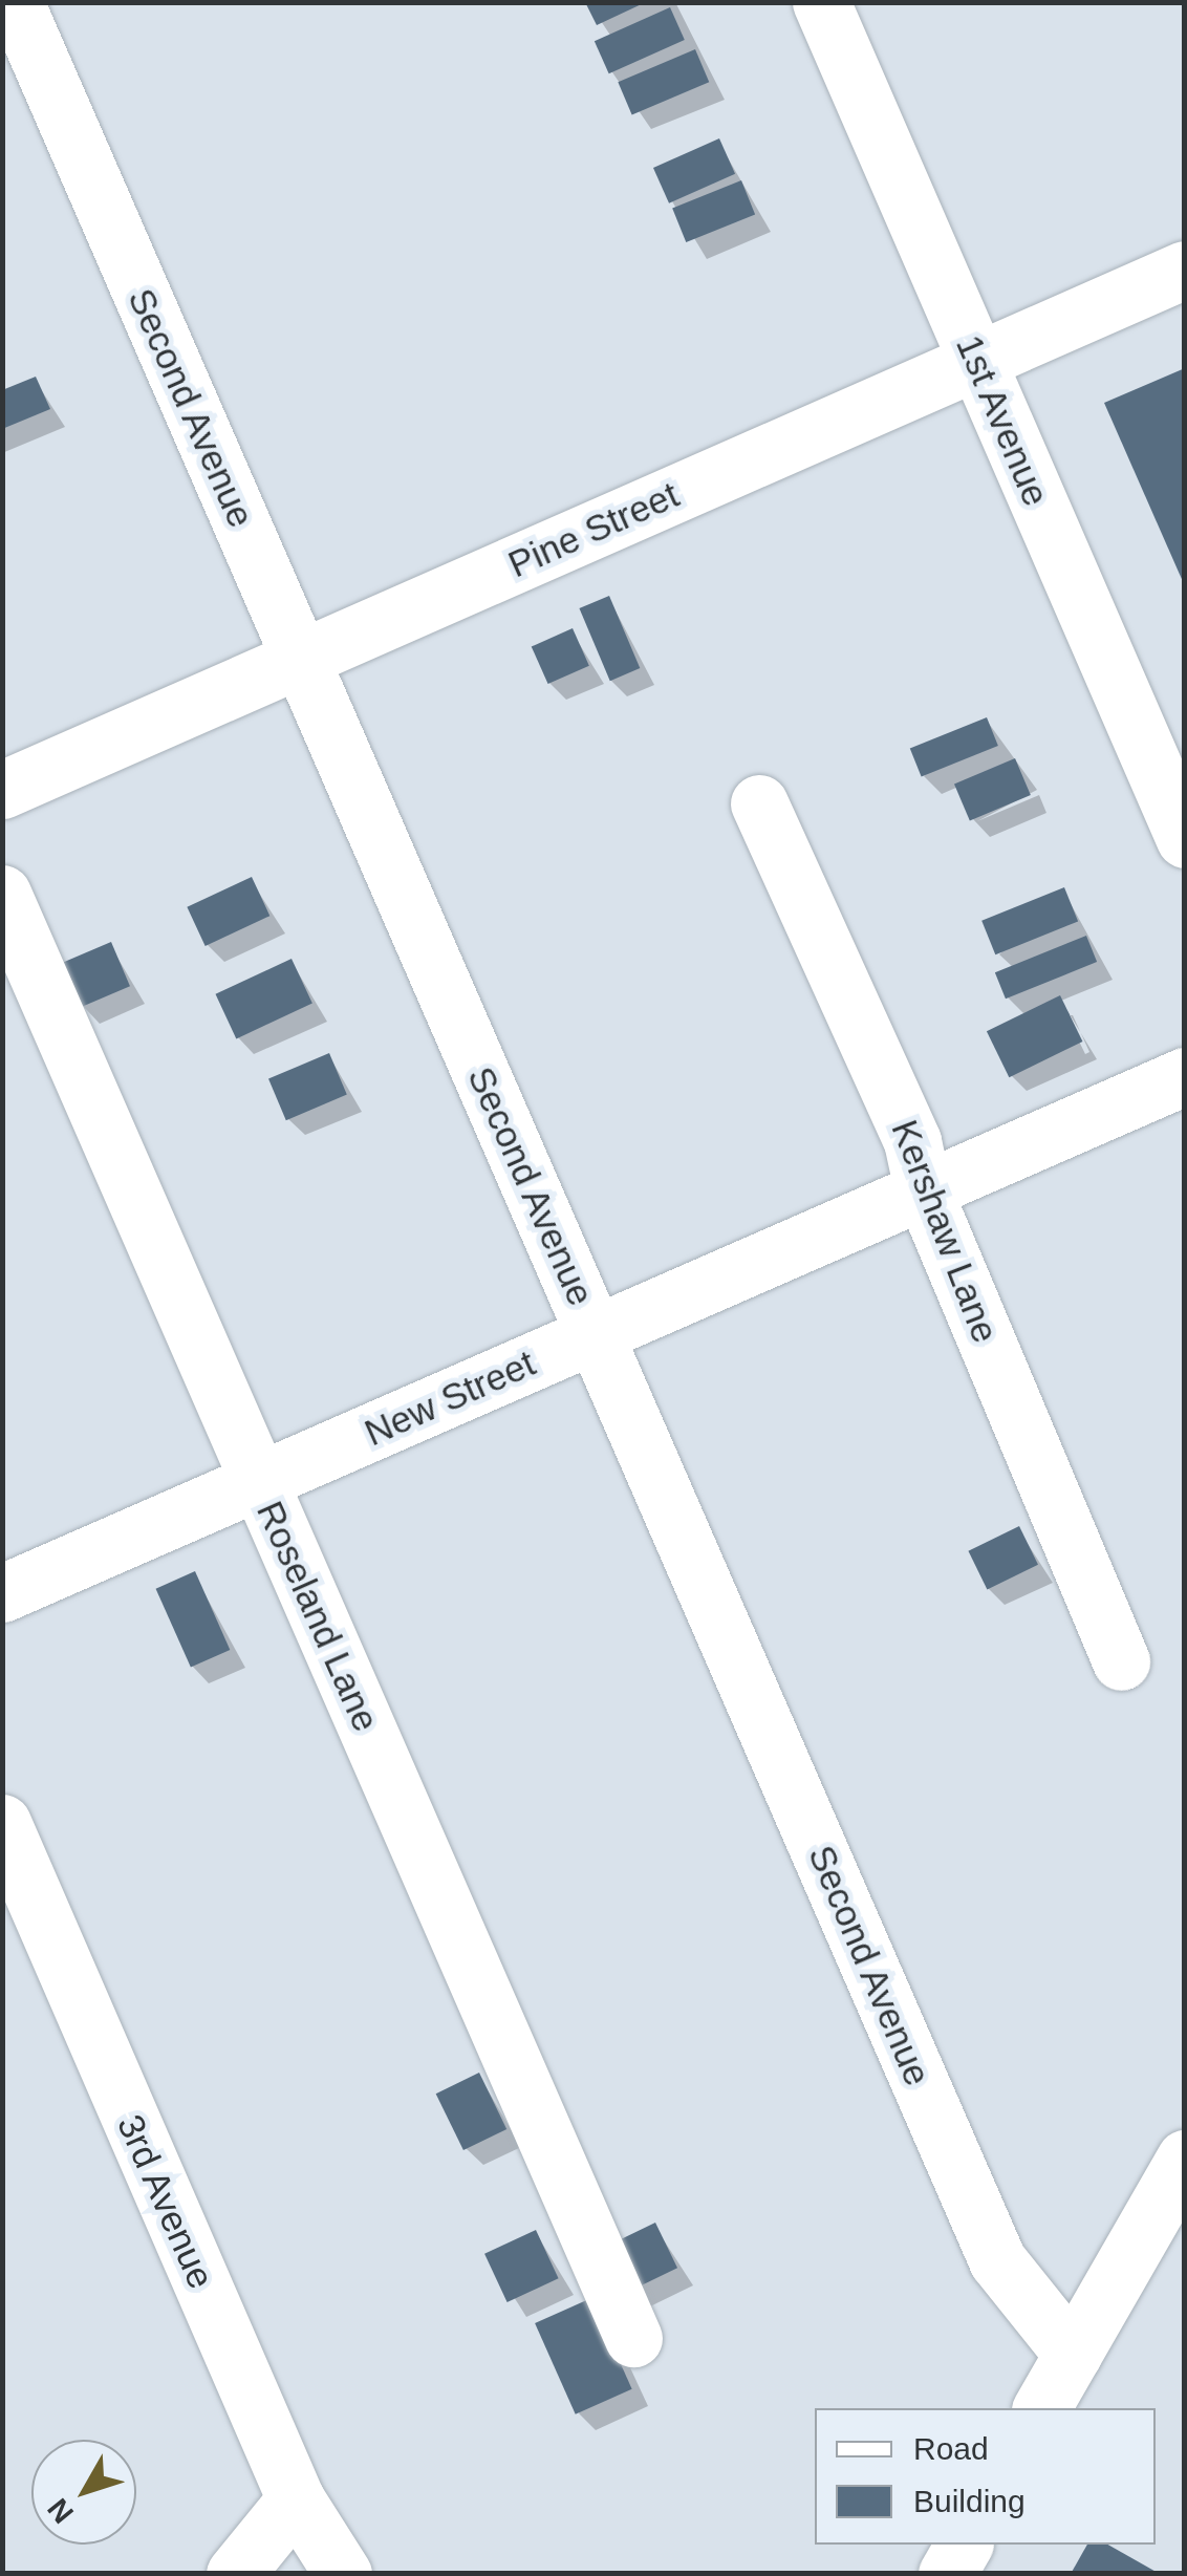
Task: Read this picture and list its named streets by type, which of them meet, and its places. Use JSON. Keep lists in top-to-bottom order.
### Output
{
  "streets": {
    "street": [
      "Second Avenue",
      "1st Avenue",
      "Pine Street",
      "Kershaw Lane",
      "New Street",
      "Roseland Lane",
      "3rd Avenue"
    ]
  },
  "crossings": [
    ["Second Avenue", "Pine Street"],
    ["Second Avenue", "New Street"],
    ["1st Avenue", "Pine Street"],
    ["Kershaw Lane", "New Street"],
    ["New Street", "Roseland Lane"]
  ],
  "legend": ["Road", "Building"],
  "north": "bottom left"
}
